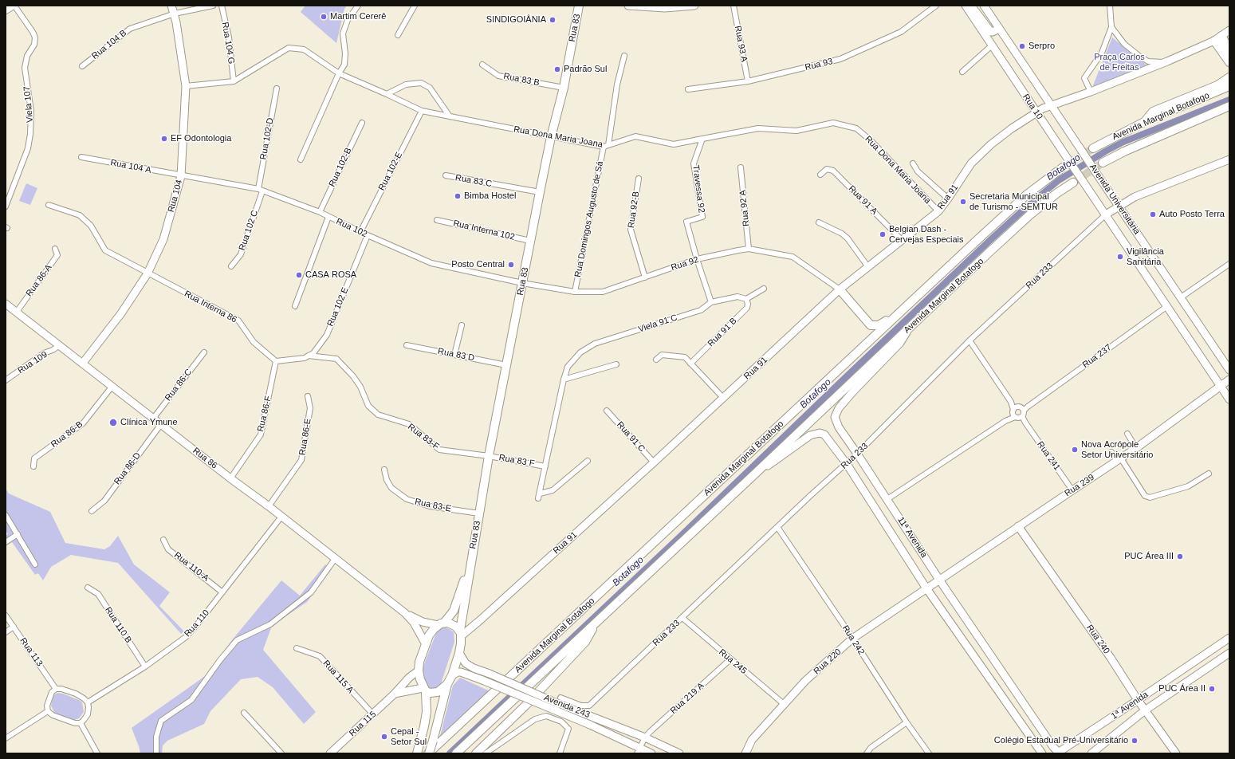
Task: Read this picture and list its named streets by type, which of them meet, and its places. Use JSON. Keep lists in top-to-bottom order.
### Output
{
  "streets": {
    "main road": [
      "Rua 83",
      "Rua 10",
      "Avenida Marginal Botafogo",
      "Rua 104",
      "Rua 91",
      "Avenida Universitária",
      "Rua 233",
      "Rua 86",
      "Rua 239",
      "11ª Avenida",
      "Rua 240",
      "Rua 220",
      "1ª Avenida",
      "Avenida 243",
      "Rua 115"
    ],
    "street": [
      "Rua 104 G",
      "Rua 93 A",
      "Rua 104 B",
      "Rua 93",
      "Rua 83 B",
      "Viela 107",
      "Rua Dona Maria Joana",
      "Rua 102-D",
      "Rua 104 A",
      "Rua 102-B",
      "Rua 102-E",
      "Rua 83 C",
      "Travessa 92",
      "Rua 91 A",
      "Rua 92 A",
      "Rua 92-B",
      "Rua Domingos Augusto de Sá",
      "Rua 102",
      "Rua 102 C",
      "Rua Interna 102",
      "Rua 92",
      "Rua 86-A",
      "Rua Interna 86",
      "Rua 102 E",
      "Viela 91 C",
      "Rua 91 B",
      "Rua 83 D",
      "Rua 237",
      "Rua 109",
      "Rua 86-C",
      "Rua 86-F",
      "Rua 86-B",
      "Rua 86-E",
      "Rua 83-F",
      "Rua 91 C",
      "Rua 241",
      "Rua 83 F",
      "Rua 86-D",
      "Rua 83-E",
      "Rua 110-A",
      "Rua 110",
      "Rua 110 B",
      "Rua 242",
      "Rua 113",
      "Rua 245",
      "Rua 115 A",
      "Rua 219 A"
    ]
  },
  "crossings": [
    ["Rua 83", "Rua 83 B"],
    ["Rua 83", "Rua Dona Maria Joana"],
    ["Rua 83", "Rua 83 C"],
    ["Rua 83", "Rua 91"],
    ["Rua 83", "Rua 102"],
    ["Rua 83", "Rua Interna 102"],
    ["Rua 83", "Rua 92"],
    ["Rua 83", "Rua 83 D"],
    ["Rua 83", "Rua 83-F"],
    ["Rua 83", "Rua 86"],
    ["Rua 83", "Rua 83 F"],
    ["Rua 83", "Rua 83-E"],
    ["Rua 83", "Avenida 243"],
    ["Rua 83", "Rua 115"],
    ["Rua 104 G", "Rua Dona Maria Joana"],
    ["Rua 93 A", "Rua 93"],
    ["Rua 104 B", "Rua 104"],
    ["Rua 10", "Rua 91"],
    ["Rua 10", "Avenida Universitária"],
    ["Avenida Marginal Botafogo", "11ª Avenida"],
    ["Rua Dona Maria Joana", "Rua 102-E"],
    ["Rua Dona Maria Joana", "Travessa 92"],
    ["Rua Dona Maria Joana", "Rua 91"],
    ["Rua Dona Maria Joana", "Rua Domingos Augusto de Sá"],
    ["Rua 102-D", "Rua 102"],
    ["Rua 102-D", "Rua 102 C"],
    ["Rua 104 A", "Rua 104"],
    ["Rua 104 A", "Rua 102"],
    ["Rua 102-B", "Rua 102"],
    ["Rua 102-E", "Rua 102"],
    ["Travessa 92", "Rua 92"],
    ["Travessa 92", "Viela 91 C"],
    ["Rua 104", "Rua 102"],
    ["Rua 104", "Rua Interna 86"],
    ["Rua 104", "Rua 86"],
    ["Rua 91", "Rua 91 A"],
    ["Rua 91", "Rua 92"],
    ["Rua 91", "Rua 91 C"],
    ["Avenida Universitária", "Rua 233"],
    ["Avenida Universitária", "Rua 237"],
    ["Avenida Universitária", "Rua 239"],
    ["Rua 92 A", "Rua 92"],
    ["Rua 92-B", "Rua 92"],
    ["Rua Domingos Augusto de Sá", "Rua 92"],
    ["Rua 102", "Rua 102 C"],
    ["Rua 102", "Rua 92"],
    ["Rua 102", "Rua 102 E"],
    ["Rua 233", "Rua 241"],
    ["Rua 233", "11ª Avenida"],
    ["Rua 233", "Rua 242"],
    ["Rua 233", "Rua 245"],
    ["Rua 233", "Avenida 243"],
    ["Rua 86-A", "Rua 86"],
    ["Rua Interna 86", "Rua 86-F"],
    ["Rua 102 E", "Rua 83-F"],
    ["Viela 91 C", "Rua 91 B"],
    ["Viela 91 C", "Rua 83 F"],
    ["Rua 109", "Rua 86"],
    ["Rua 86-C", "Rua 86"],
    ["Rua 86-F", "Rua 86"],
    ["Rua 86-B", "Rua 86"],
    ["Rua 86-E", "Rua 86"],
    ["Rua 83-F", "Rua 83 F"],
    ["Rua 241", "Rua 239"],
    ["Rua 86", "Rua 86-D"],
    ["Rua 86", "Rua 110"],
    ["Rua 239", "11ª Avenida"],
    ["Rua 239", "Rua 240"],
    ["Rua 239", "Rua 220"],
    ["11ª Avenida", "Rua 220"],
    ["11ª Avenida", "1ª Avenida"],
    ["Rua 110-A", "Rua 110"],
    ["Rua 110", "Rua 110 B"],
    ["Rua 110", "Rua 113"],
    ["Rua 240", "1ª Avenida"],
    ["Rua 242", "Rua 220"],
    ["Rua 245", "Rua 220"],
    ["Rua 245", "Rua 219 A"],
    ["Rua 115 A", "Rua 115"],
    ["Rua 219 A", "Avenida 243"]
  ],
  "water": ["Botafogo"],
  "parks": ["Praça Carlos de Freitas"],
  "places": [
    "Martim Cererê",
    "SINDIGOIÂNIA",
    "Serpro",
    "Padrão Sul",
    "EF Odontologia",
    "Bimba Hostel",
    "Secretaria Municipal de Turismo - SEMTUR",
    "Auto Posto Terra",
    "Belgian Dash - Cervejas Especiais",
    "Vigilância Sanitária",
    "Posto Central",
    "CASA ROSA",
    "Clínica Ymune",
    "Nova Acrópole Setor Universitário",
    "PUC Área III",
    "PUC Área II",
    "Cepal - Setor Sul",
    "Colégio Estadual Pré-Universitário"
  ]
}
